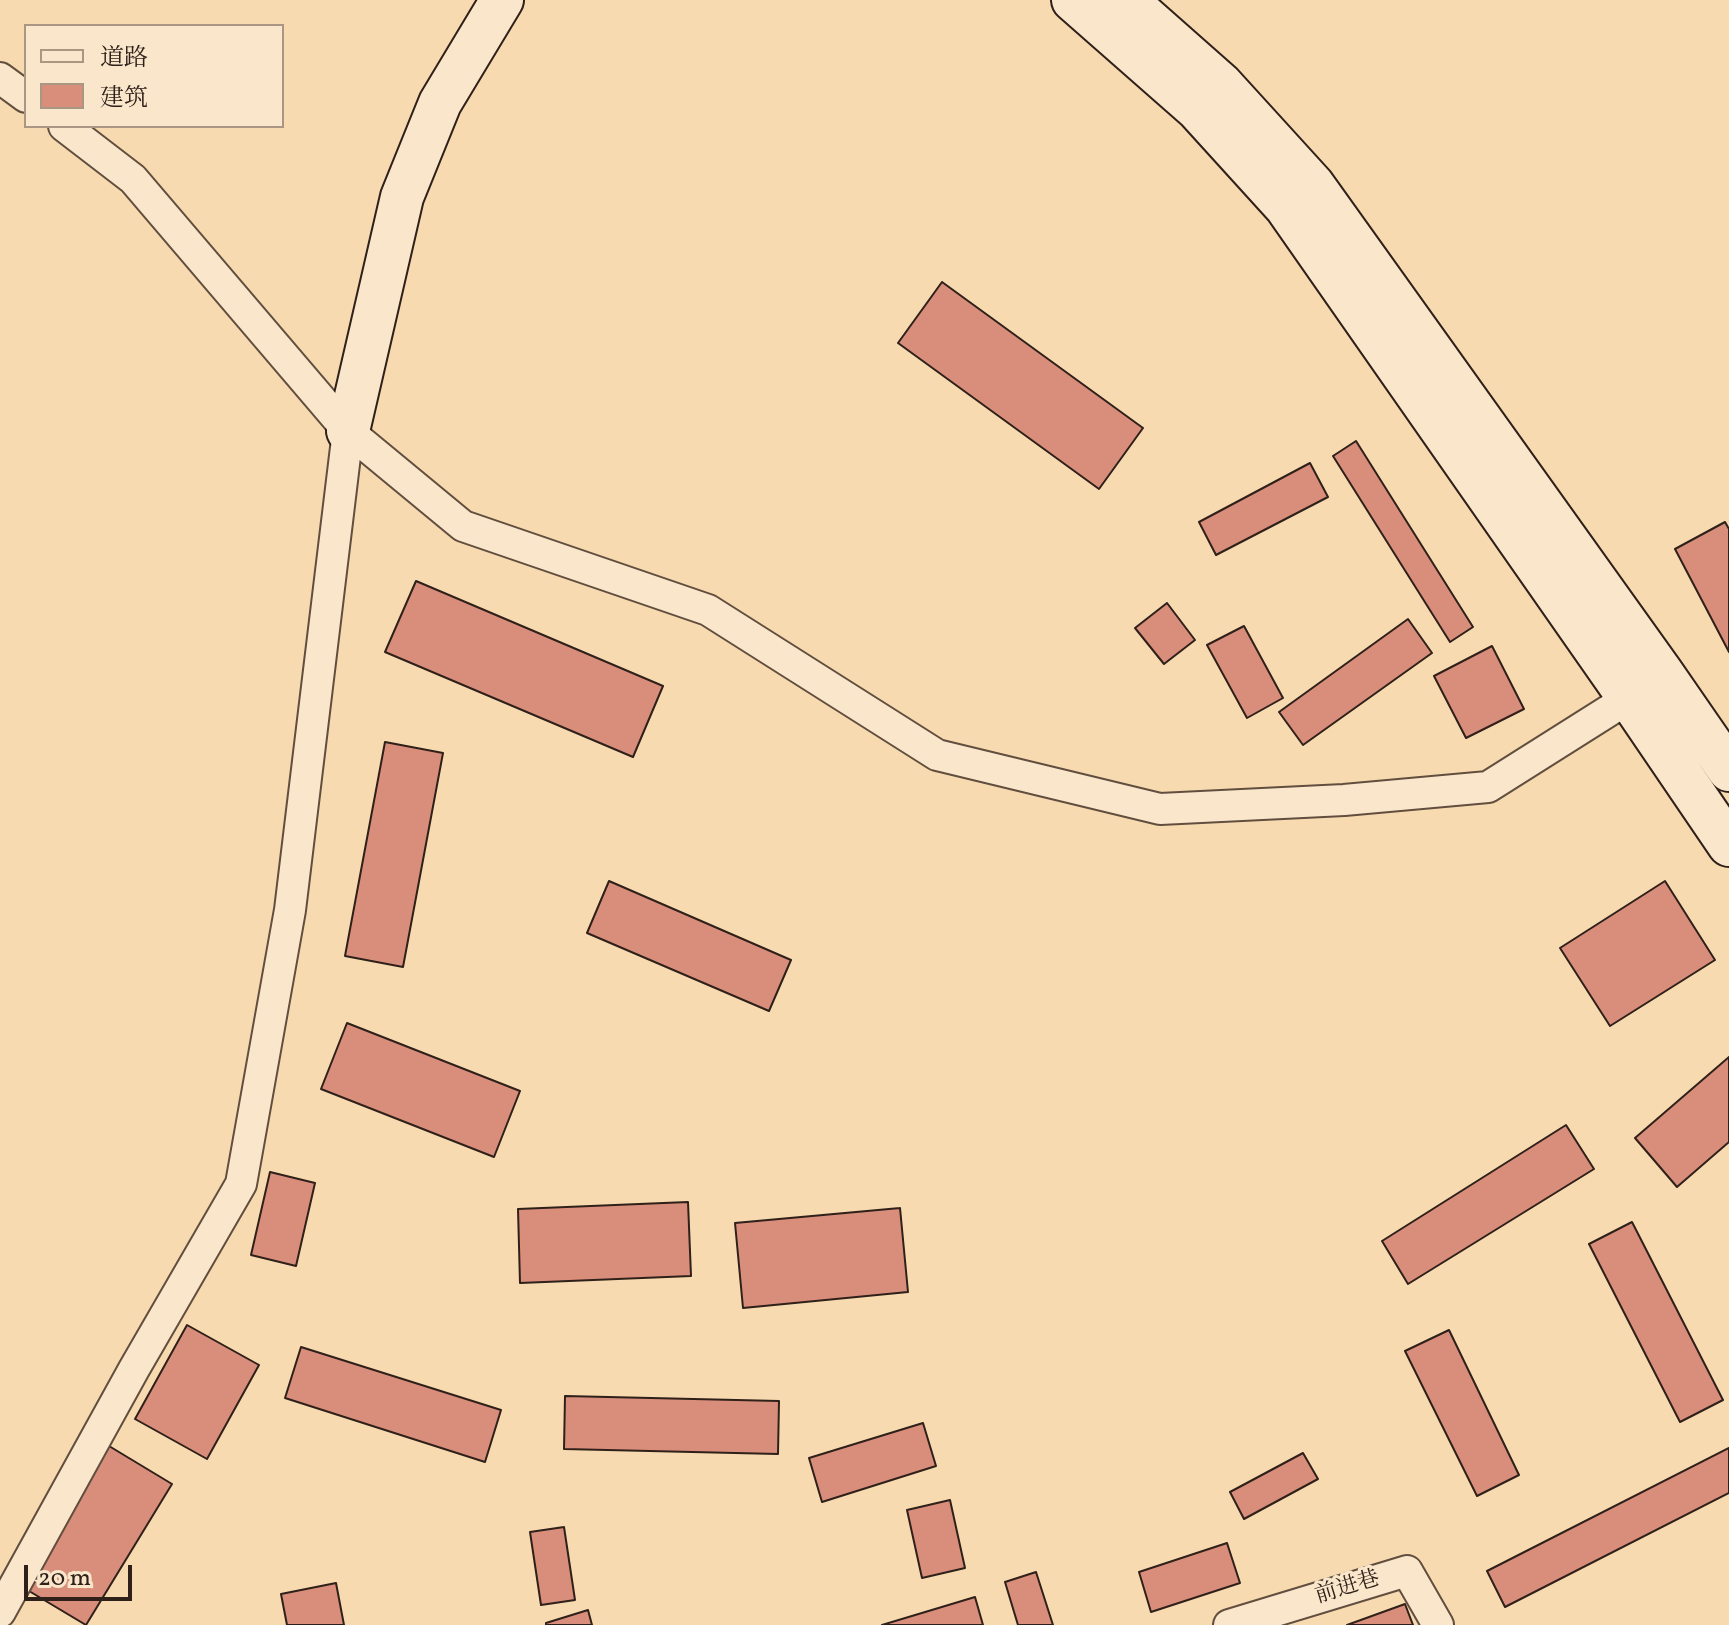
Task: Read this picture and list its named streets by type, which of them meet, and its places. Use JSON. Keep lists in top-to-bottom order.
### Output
{
  "streets": {
    "street": ["前进巷"]
  },
  "legend": ["道路", "建筑"],
  "scale_bar": "20 m"
}
